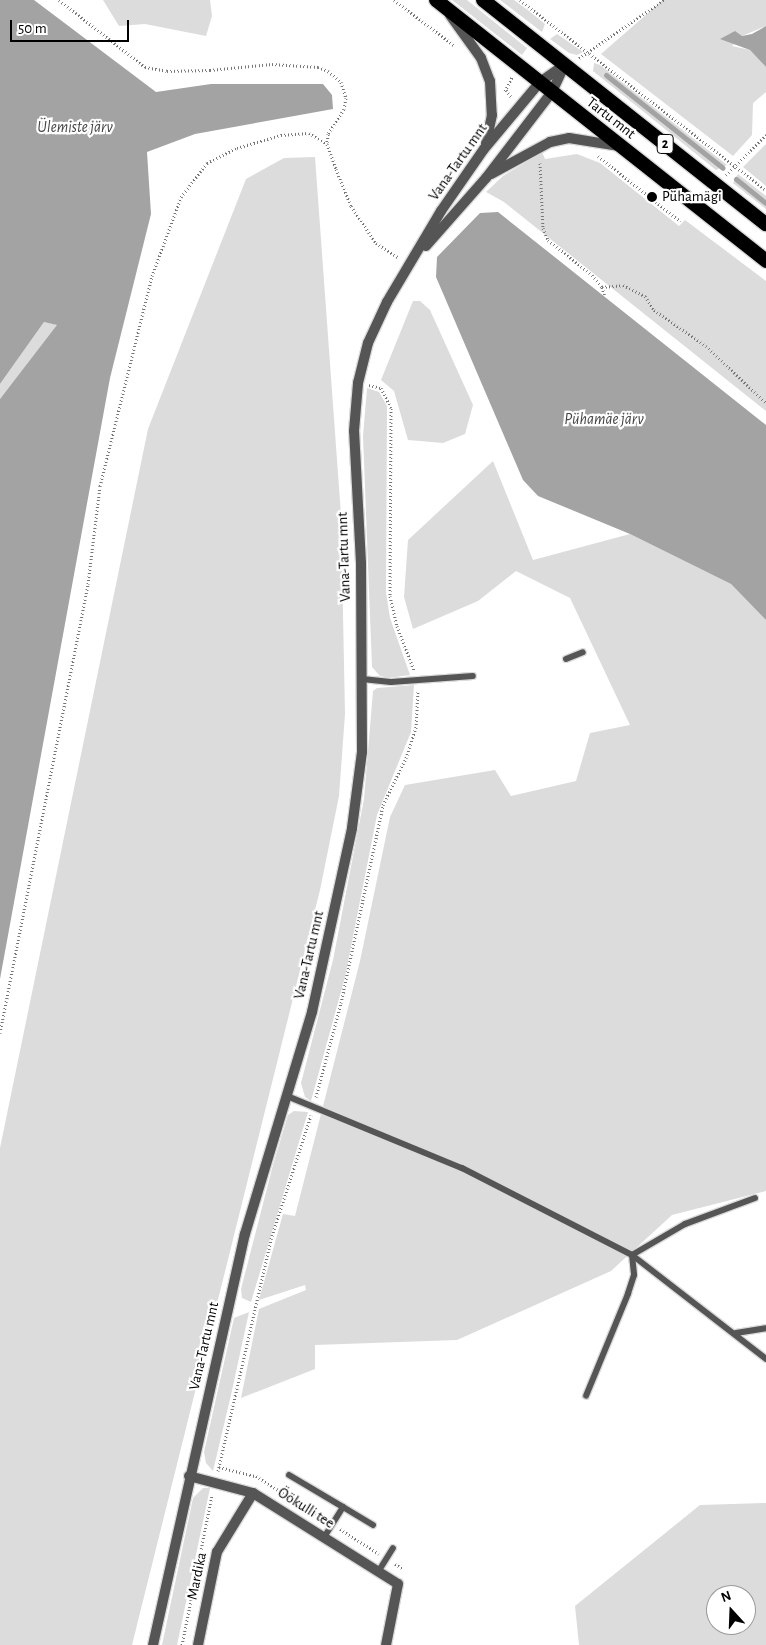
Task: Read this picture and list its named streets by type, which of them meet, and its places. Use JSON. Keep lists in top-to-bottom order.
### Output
{
  "streets": {
    "highway": ["Tartu mnt", "2"],
    "street": ["Vana-Tartu mnt", "Öökulli tee", "Mardika"]
  },
  "crossings": [
    ["Tartu mnt", "Vana-Tartu mnt"],
    ["Vana-Tartu mnt", "Öökulli tee"],
    ["Öökulli tee", "Mardika"]
  ],
  "water": ["Ülemiste järv", "Pühamäe järv"],
  "places": ["Pühamägi"],
  "scale_bar": "50 m",
  "north": "top"
}
